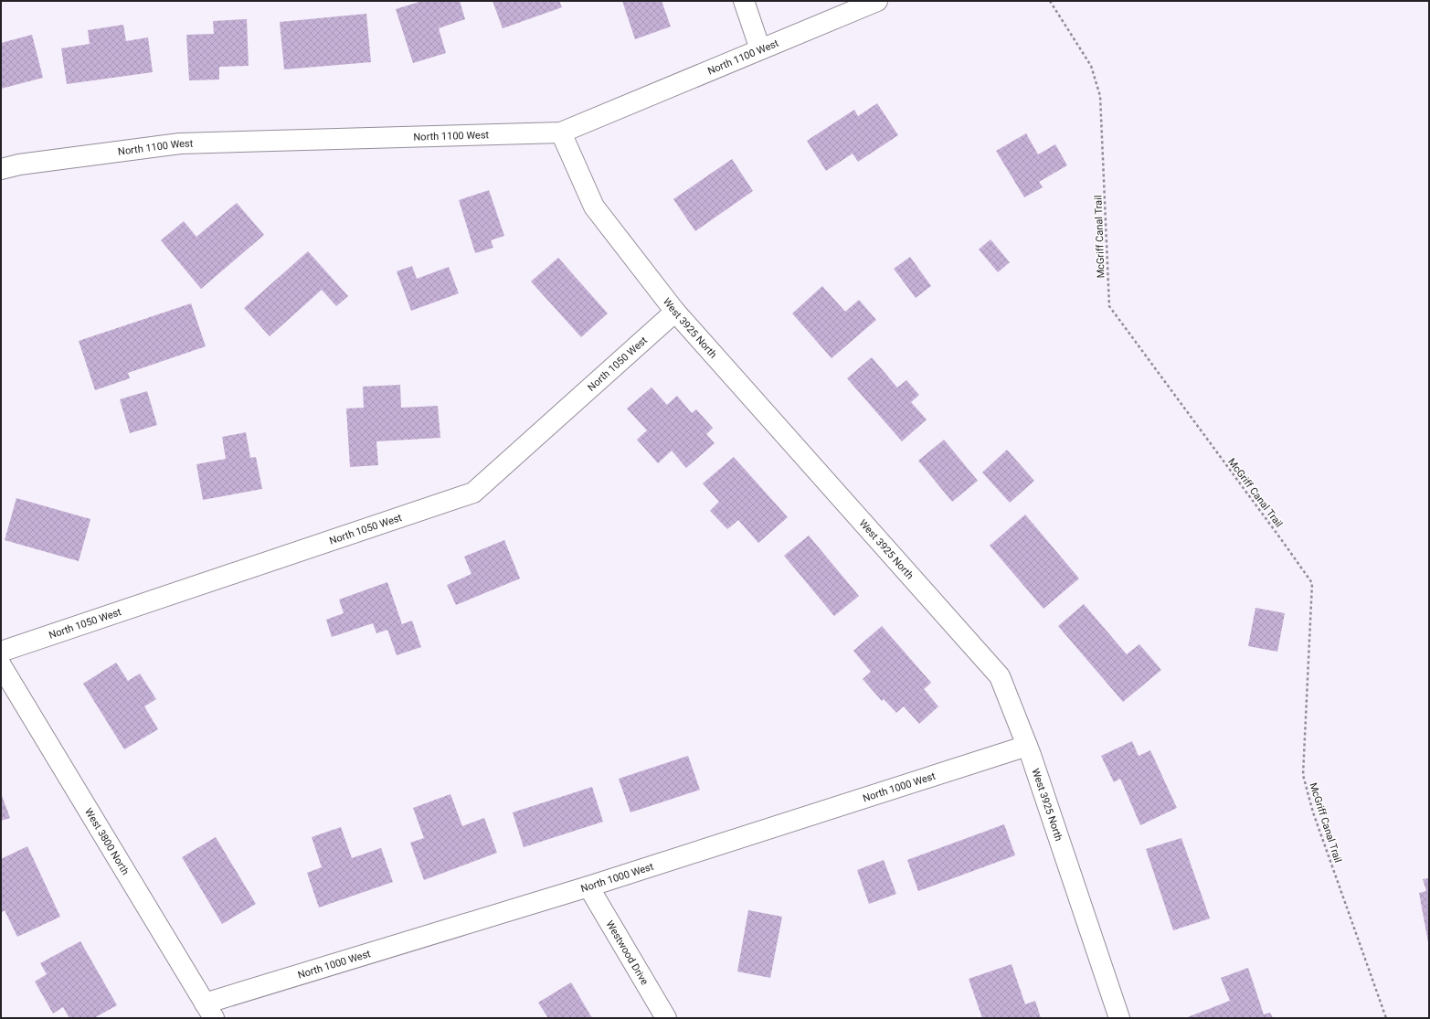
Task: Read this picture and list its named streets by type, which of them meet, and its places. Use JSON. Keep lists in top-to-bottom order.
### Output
{
  "streets": {
    "street": [
      "North 1100 West",
      "West 3925 North",
      "North 1050 West",
      "North 1000 West",
      "West 3800 North",
      "Westwood Drive"
    ],
    "path": ["McGriff Canal Trail"]
  },
  "crossings": [
    ["North 1100 West", "West 3925 North"],
    ["West 3925 North", "North 1050 West"],
    ["West 3925 North", "North 1000 West"],
    ["North 1000 West", "West 3800 North"],
    ["North 1000 West", "Westwood Drive"]
  ]
}
